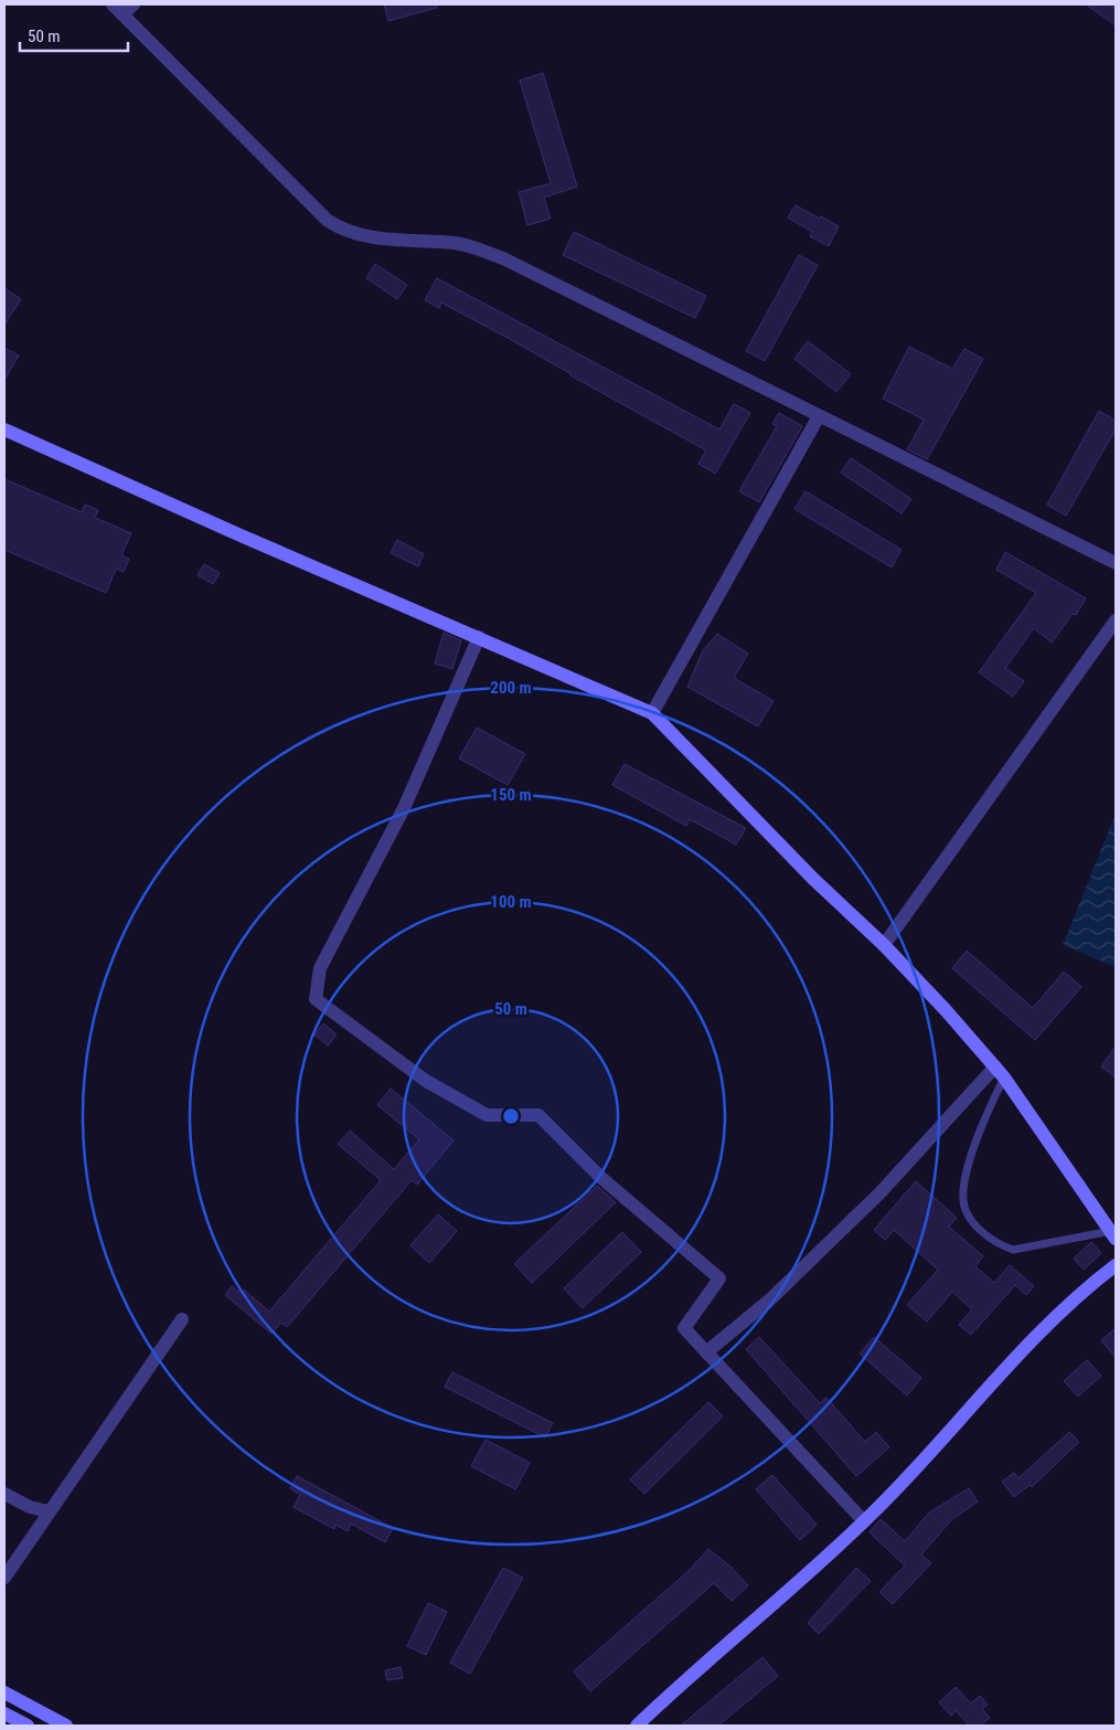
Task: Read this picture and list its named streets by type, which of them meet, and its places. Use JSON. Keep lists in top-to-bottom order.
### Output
{
  "scale_bar": "50 m",
  "rings": [
    "200 m",
    "150 m",
    "100 m",
    "50 m"
  ]
}
